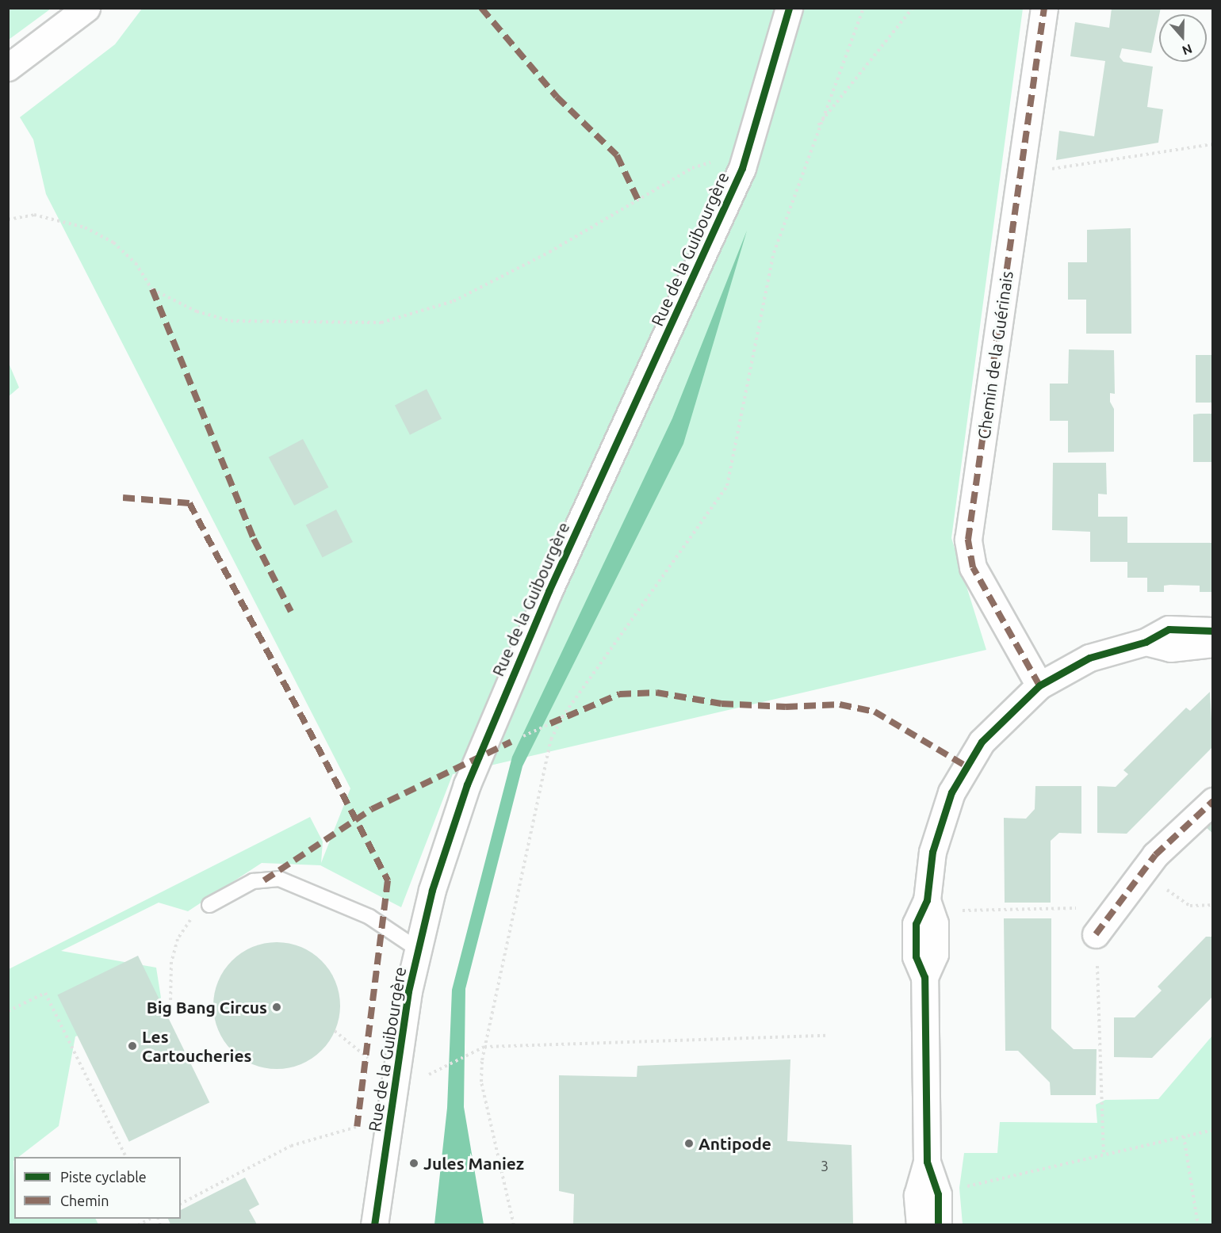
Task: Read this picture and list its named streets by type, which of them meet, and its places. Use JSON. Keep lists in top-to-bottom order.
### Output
{
  "streets": {
    "street": ["Rue de la Guibourgère", "Chemin de la Guérinais"]
  },
  "places": [
    "Big Bang Circus",
    "Les Cartoucheries",
    "Antipode",
    "Jules Maniez"
  ],
  "house_numbers": ["3"],
  "legend": ["Piste cyclable", "Chemin"],
  "north": "bottom"
}
